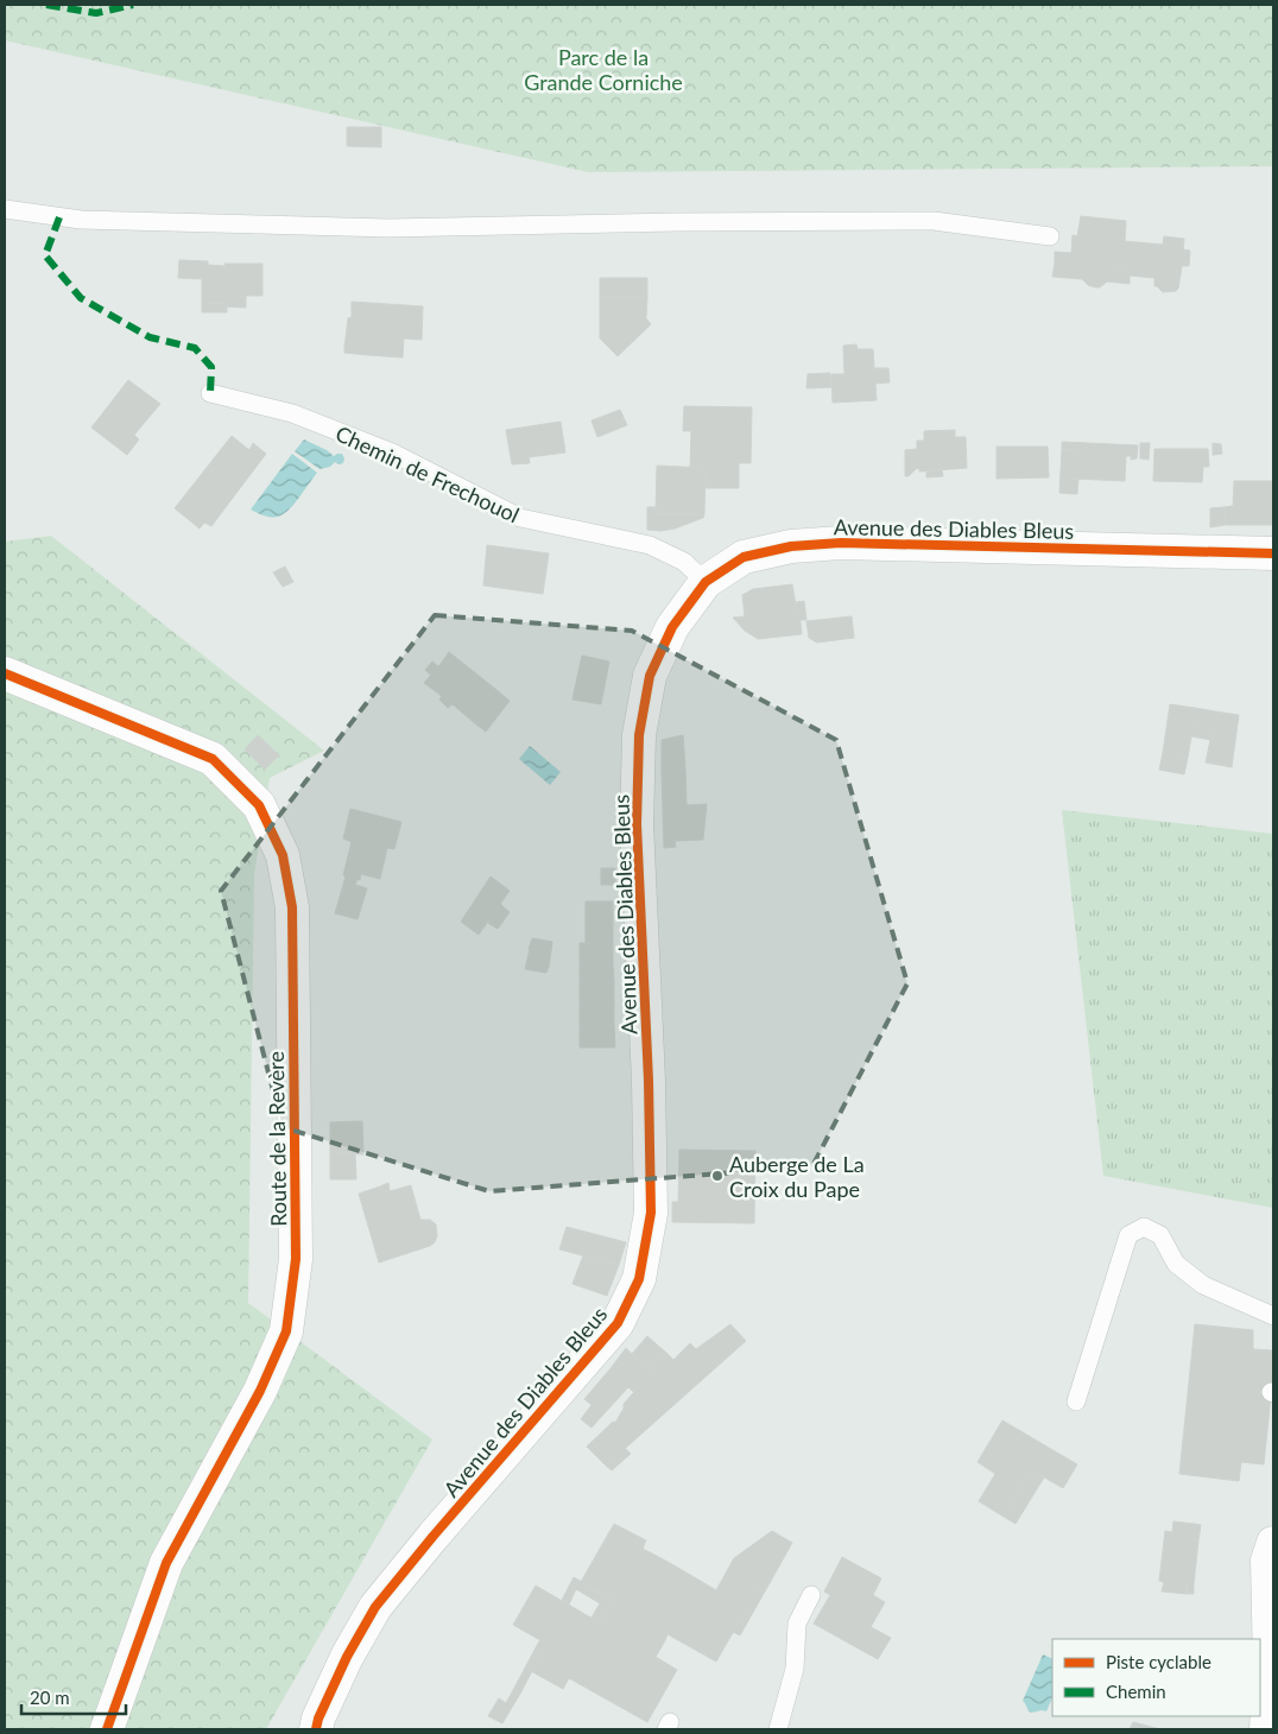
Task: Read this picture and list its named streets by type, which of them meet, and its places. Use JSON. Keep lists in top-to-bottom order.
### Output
{
  "streets": {
    "main road": ["Avenue des Diables Bleus", "Route de la Revère"],
    "lane": ["Chemin de Frechouol"]
  },
  "crossings": [
    ["Chemin de Frechouol", "Avenue des Diables Bleus"]
  ],
  "parks": ["Parc de la Grande Corniche"],
  "places": ["Auberge de La Croix du Pape"],
  "legend": ["Piste cyclable", "Chemin"],
  "scale_bar": "20 m"
}
